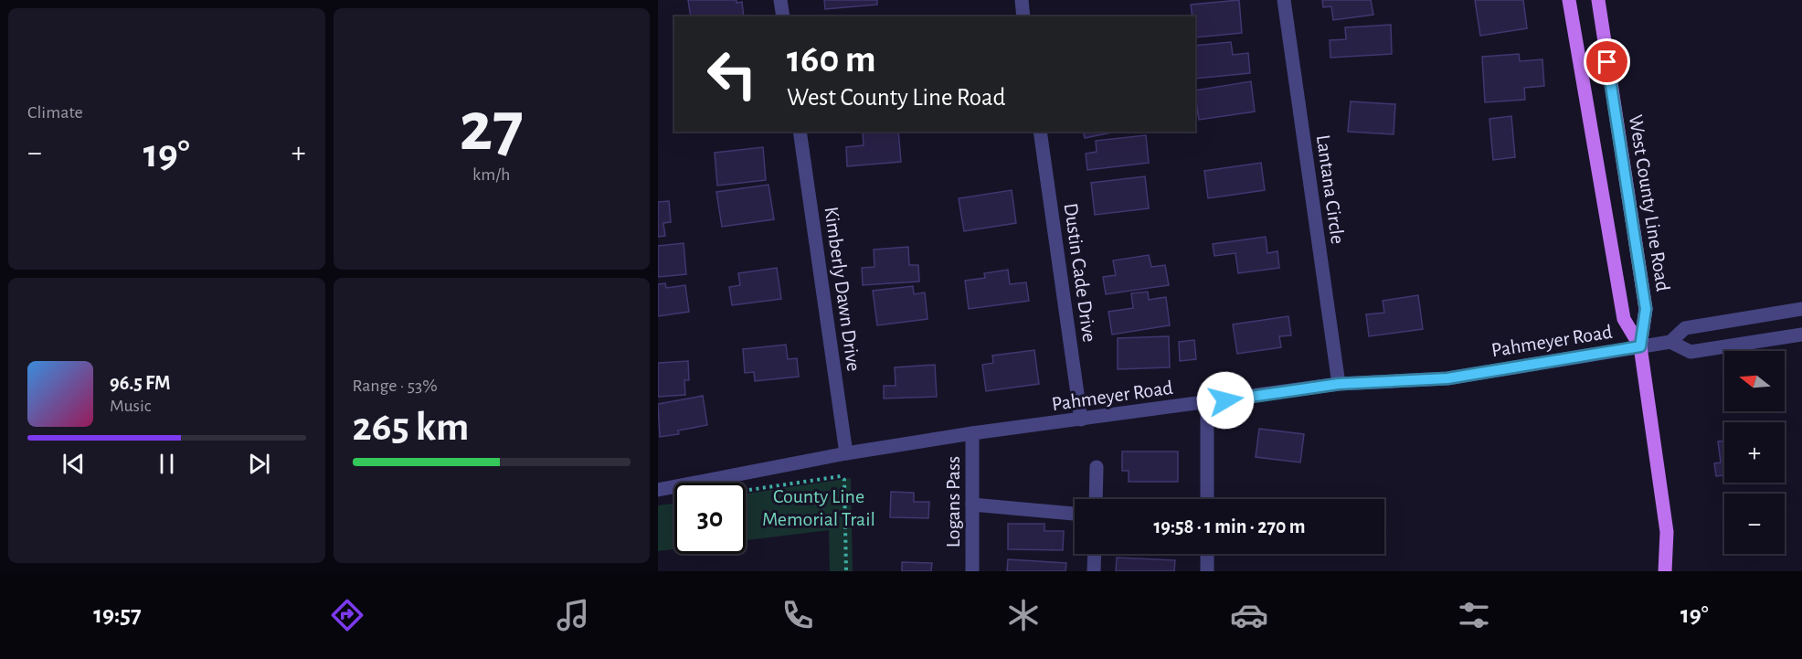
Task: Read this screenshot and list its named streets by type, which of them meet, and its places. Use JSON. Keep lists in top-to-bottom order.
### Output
{
  "streets": {
    "main road": ["West County Line Road"],
    "street": [
      "Lantana Circle",
      "Dustin Cade Drive",
      "Kimberly Dawn Drive",
      "Pahmeyer Road",
      "Logans Pass"
    ]
  },
  "crossings": [
    ["Lantana Circle", "Pahmeyer Road"],
    ["West County Line Road", "Pahmeyer Road"],
    ["Dustin Cade Drive", "Pahmeyer Road"],
    ["Kimberly Dawn Drive", "Pahmeyer Road"],
    ["Pahmeyer Road", "Logans Pass"]
  ],
  "parks": ["County Line Memorial Trail"],
  "north": "left",
  "page": {
    "tile": [
      "Climate",
      ["27", "km/h"],
      ["Range · 53%", "265 km"]
    ],
    "turn": ["160 m", "West County Line Road"],
    "heat": ["−", "19°", "+"],
    "map_buttons": ["+", "−"],
    "song": ["96.5 FM", "Music"],
    "limit": "30",
    "trip": "19:58 · 1 min · 270 m",
    "tabs": ["19:57", "19°"]
  }
}
